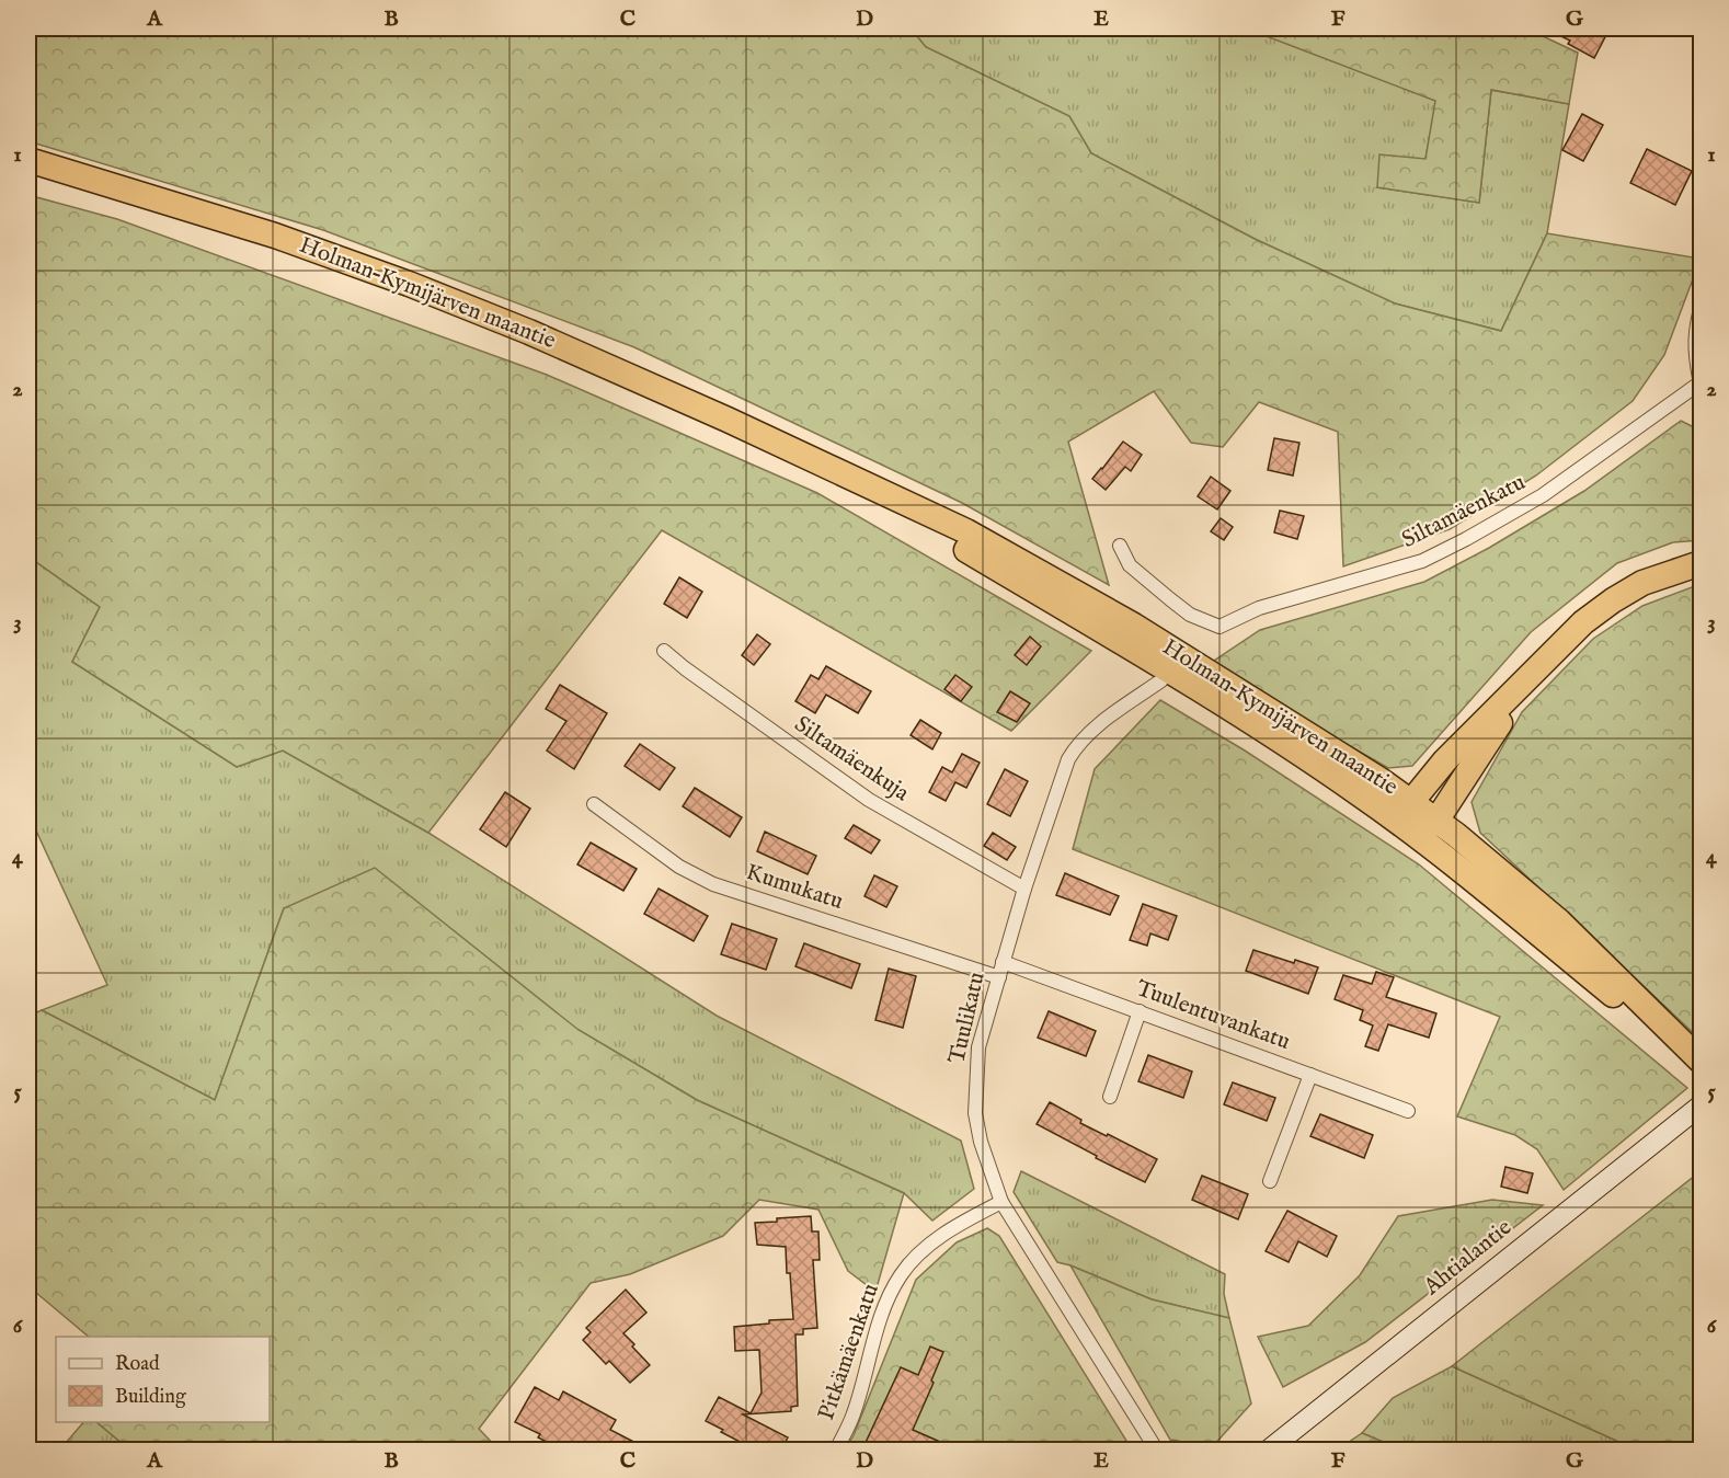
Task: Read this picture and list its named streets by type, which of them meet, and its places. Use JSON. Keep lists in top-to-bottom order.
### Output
{
  "streets": {
    "highway": ["Holman–Kymijärven maantie"],
    "main road": ["Ahtialantie"],
    "street": [
      "Siltamäenkatu",
      "Siltamäenkuja",
      "Kumukatu",
      "Tuulentuvankatu",
      "Tuulikatu",
      "Pitkämäenkatu"
    ]
  },
  "crossings": [
    ["Siltamäenkuja", "Tuulikatu"],
    ["Kumukatu", "Tuulikatu"],
    ["Tuulentuvankatu", "Tuulikatu"],
    ["Tuulikatu", "Pitkämäenkatu"]
  ],
  "legend": ["Road", "Building"],
  "grid": {
    "columns": [
      "A",
      "B",
      "C",
      "D",
      "E",
      "F",
      "G"
    ],
    "rows": [
      "1",
      "2",
      "3",
      "4",
      "5",
      "6"
    ]
  }
}
